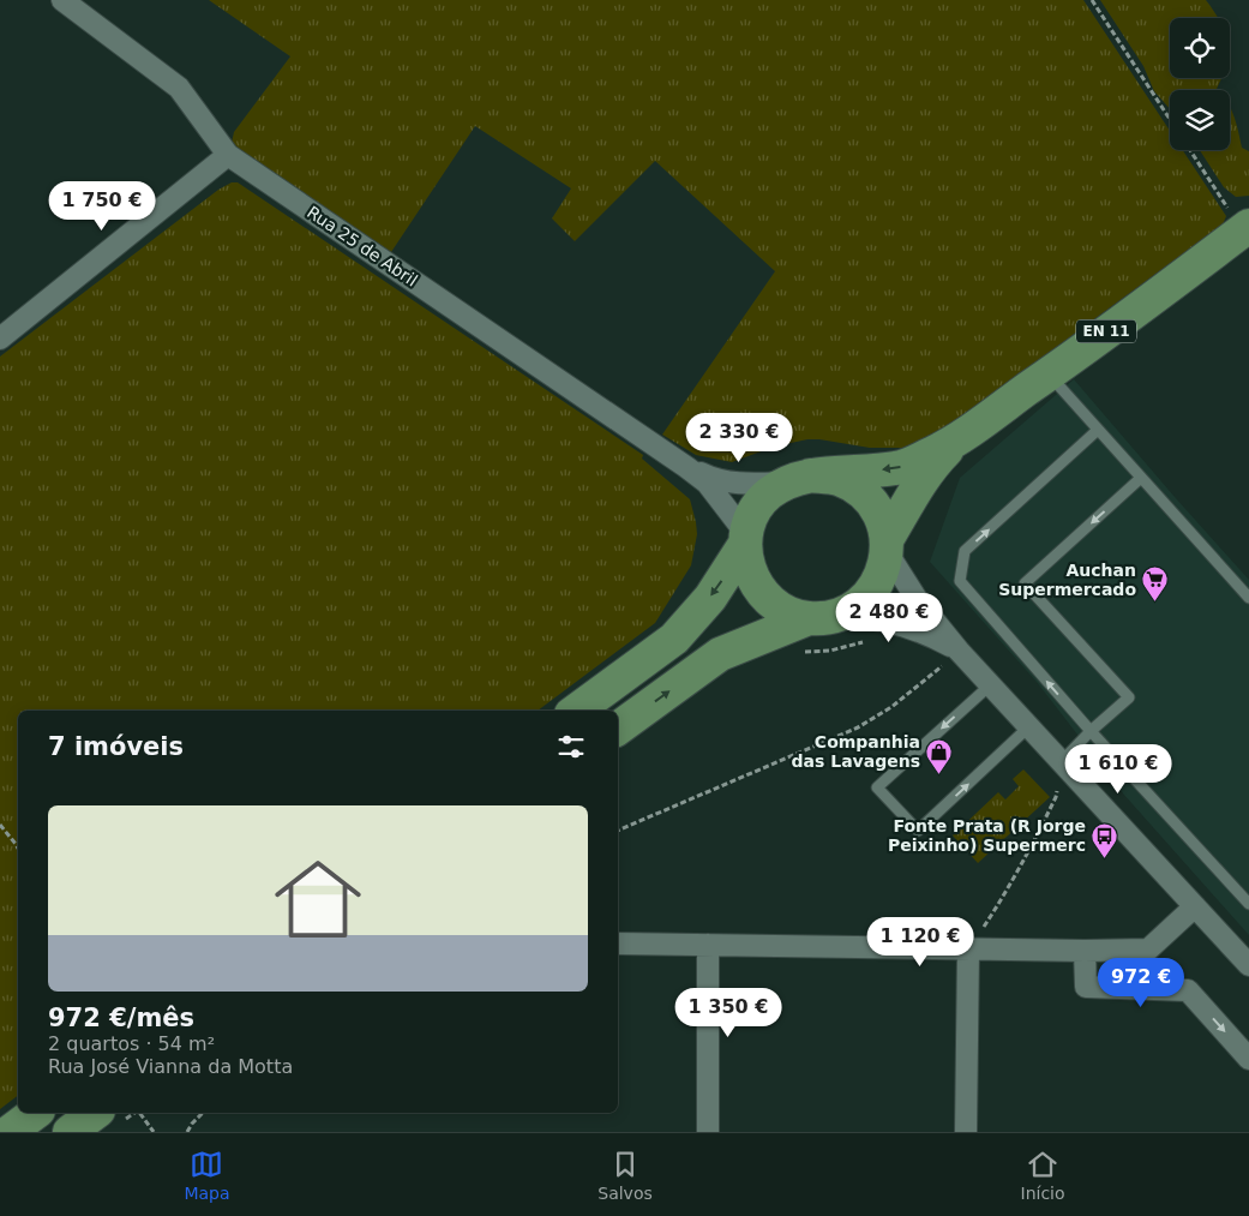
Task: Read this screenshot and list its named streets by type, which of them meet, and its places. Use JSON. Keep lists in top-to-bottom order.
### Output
{
  "streets": {
    "main road": ["EN 11"],
    "street": ["Rua 25 de Abril"]
  },
  "places": {
    "supermarket": ["Auchan Supermercado"],
    "shop": ["Companhia das Lavagens"],
    "bus stop": ["Fonte Prata (R Jorge Peixinho) Supermerc"]
  },
  "page": {
    "price": [
      "1 750 €",
      "2 330 €",
      "2 480 €",
      "1 610 €",
      "1 120 €",
      "972 €",
      "1 350 €"
    ],
    "heading": "7 imóveis",
    "list": [
      {
        "name": "972 €/mês",
        "note": "2 quartos · 54 m² · Rua José Vianna da Motta"
      }
    ],
    "tabs": ["Mapa", "Salvos", "Início"]
  }
}
